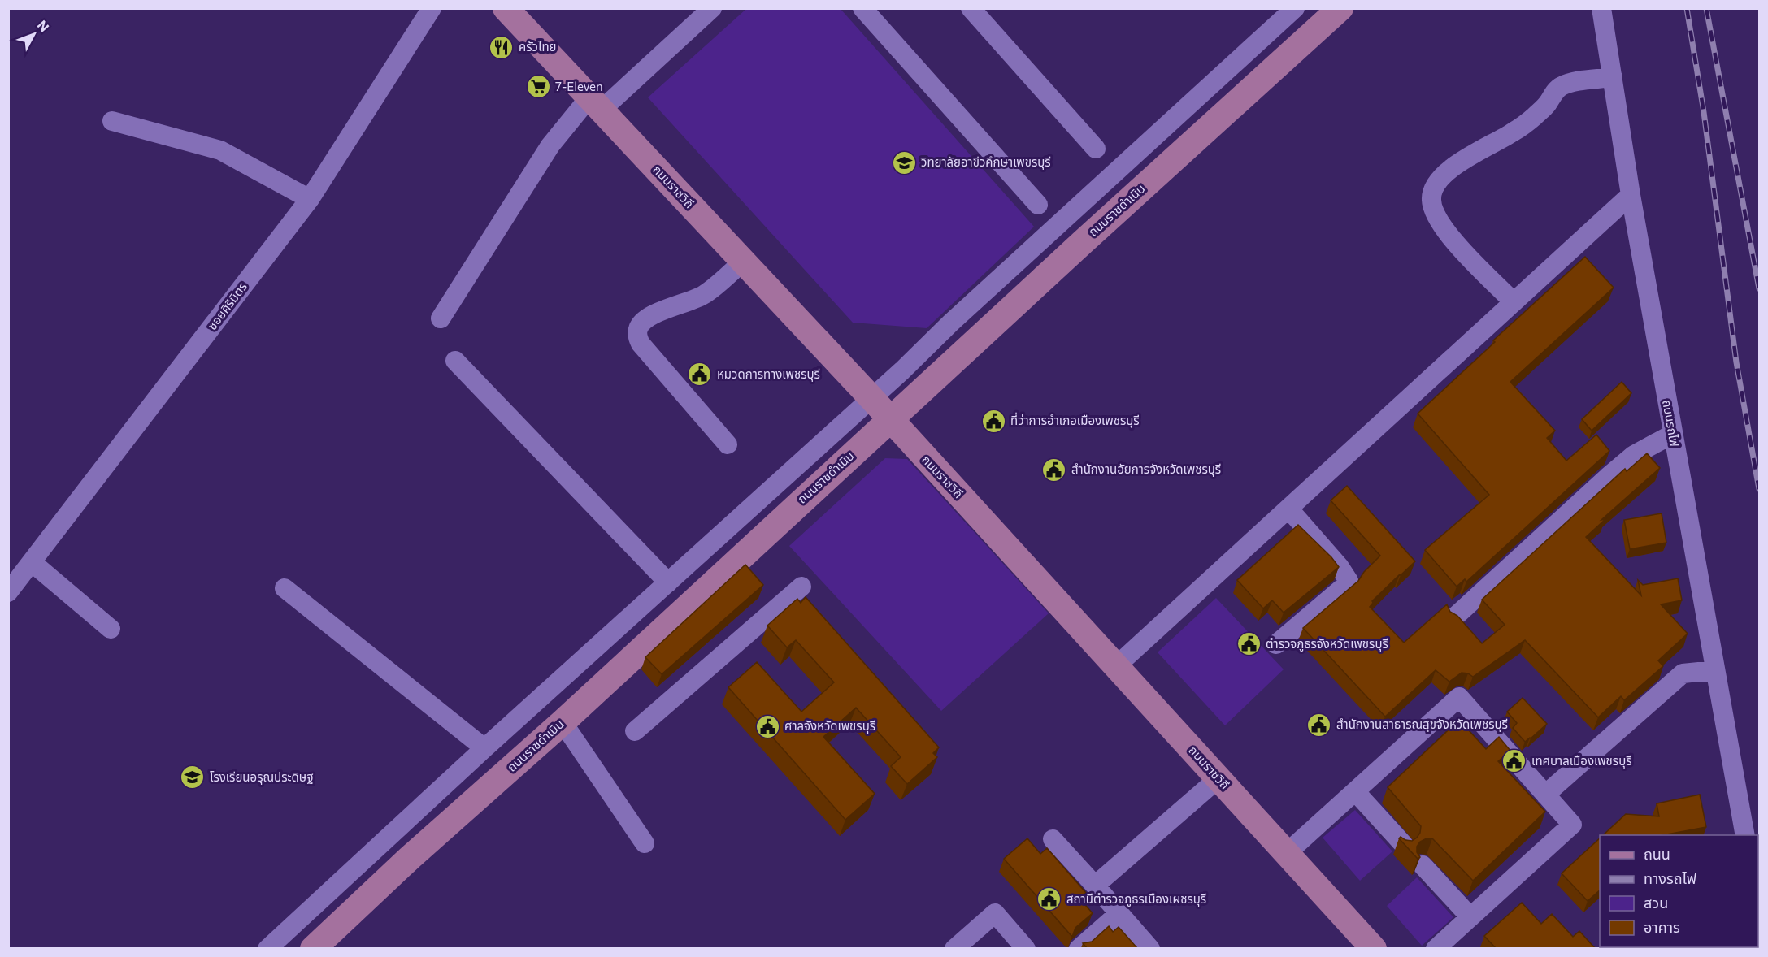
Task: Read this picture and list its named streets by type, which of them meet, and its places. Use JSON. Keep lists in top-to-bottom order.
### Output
{
  "streets": {
    "main road": ["ถนนราชวิถี", "ถนนราชดำเนิน"],
    "street": ["ซอยศิริมิตร", "ถนนรถไฟ"]
  },
  "crossings": [
    ["ถนนราชวิถี", "ถนนราชดำเนิน"]
  ],
  "places": {
    "restaurant": ["ครัวไทย"],
    "supermarket": ["7-Eleven"],
    "school or university": ["วิทยาลัยอาขีวคึกษาเพขรบุรี", "โรงเรียนอรุณประดิษฐ"],
    "public building": [
      "หมวดการทางเพชรบุรี",
      "ที่ว่าการอำเภอเมืองเพชรบุรี",
      "สำนักงานอัยการจังหวัดเพชรบุรี",
      "ตำรวจภูธรจังหวัดเพชรบุรี",
      "สำนักงานสาธารณสุขจังหวัดเพชรบุรี",
      "ศาลจังหวัดเพชรบุรี",
      "เทศบาลเมืองเพชรบุรี",
      "สถานีตำรวจภูธรเมืองเผชรบุรี"
    ]
  },
  "legend": [
    "ถนน",
    "ทางรถไฟ",
    "สวน",
    "อาคาร"
  ],
  "north": "top right"
}
